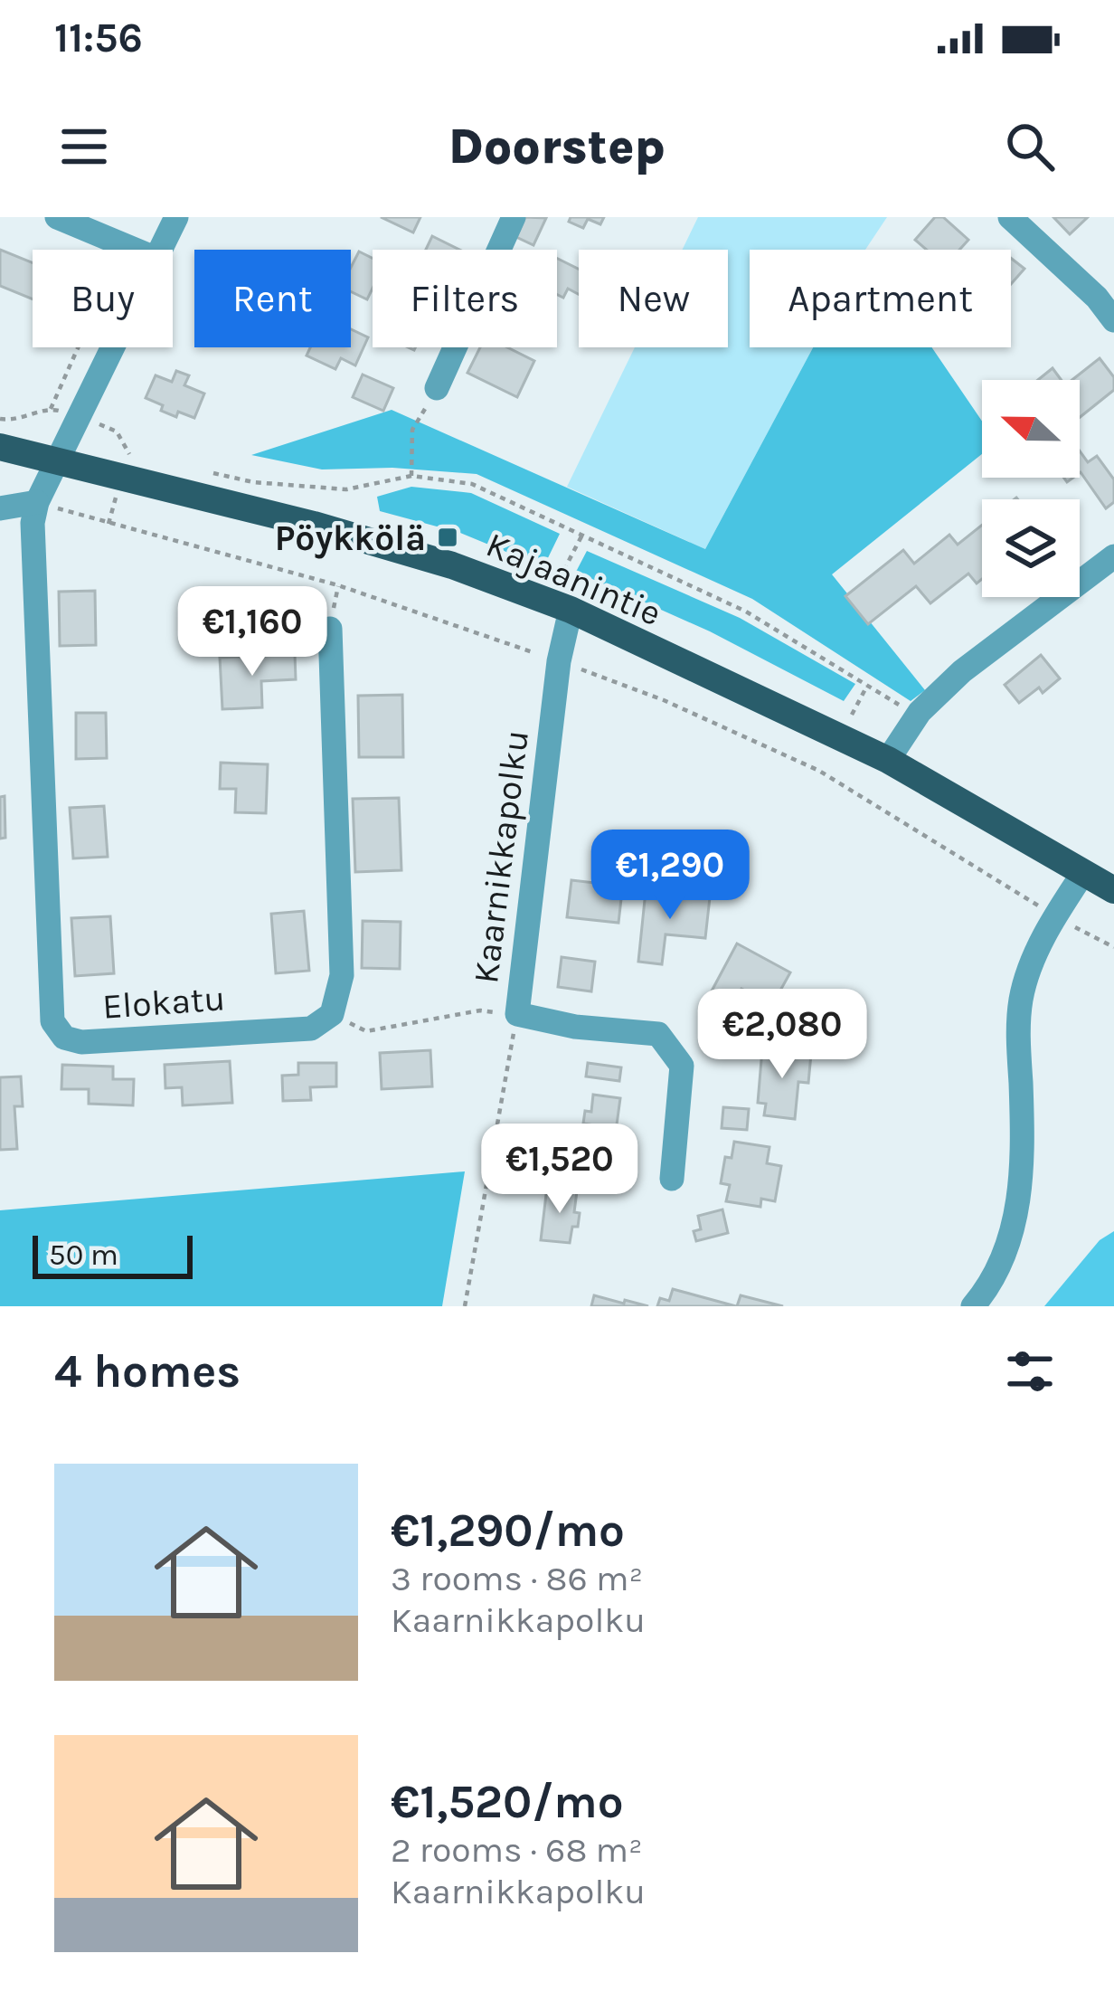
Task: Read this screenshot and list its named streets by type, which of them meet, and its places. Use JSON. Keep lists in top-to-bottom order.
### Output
{
  "streets": {
    "main road": ["Kajaanintie"],
    "street": ["Kaarnikkapolku", "Elokatu"]
  },
  "crossings": [
    ["Kajaanintie", "Kaarnikkapolku"],
    ["Kajaanintie", "Elokatu"]
  ],
  "places": {
    "transit": ["Pöykkölä"]
  },
  "scale_bar": "50 m",
  "north": "left",
  "page": {
    "status": "11:56",
    "header": "Doorstep",
    "chip": [
      "Buy",
      "Rent",
      "Filters",
      "New",
      "Apartment"
    ],
    "price": [
      "€1,160",
      "€1,290",
      "€2,080",
      "€1,520"
    ],
    "scale": "50 m",
    "heading": "4 homes",
    "list": [
      {
        "name": "€1,290/mo",
        "note": "3 rooms · 86 m² · Kaarnikkapolku"
      },
      {
        "name": "€1,520/mo",
        "note": "2 rooms · 68 m² · Kaarnikkapolku"
      }
    ]
  }
}
